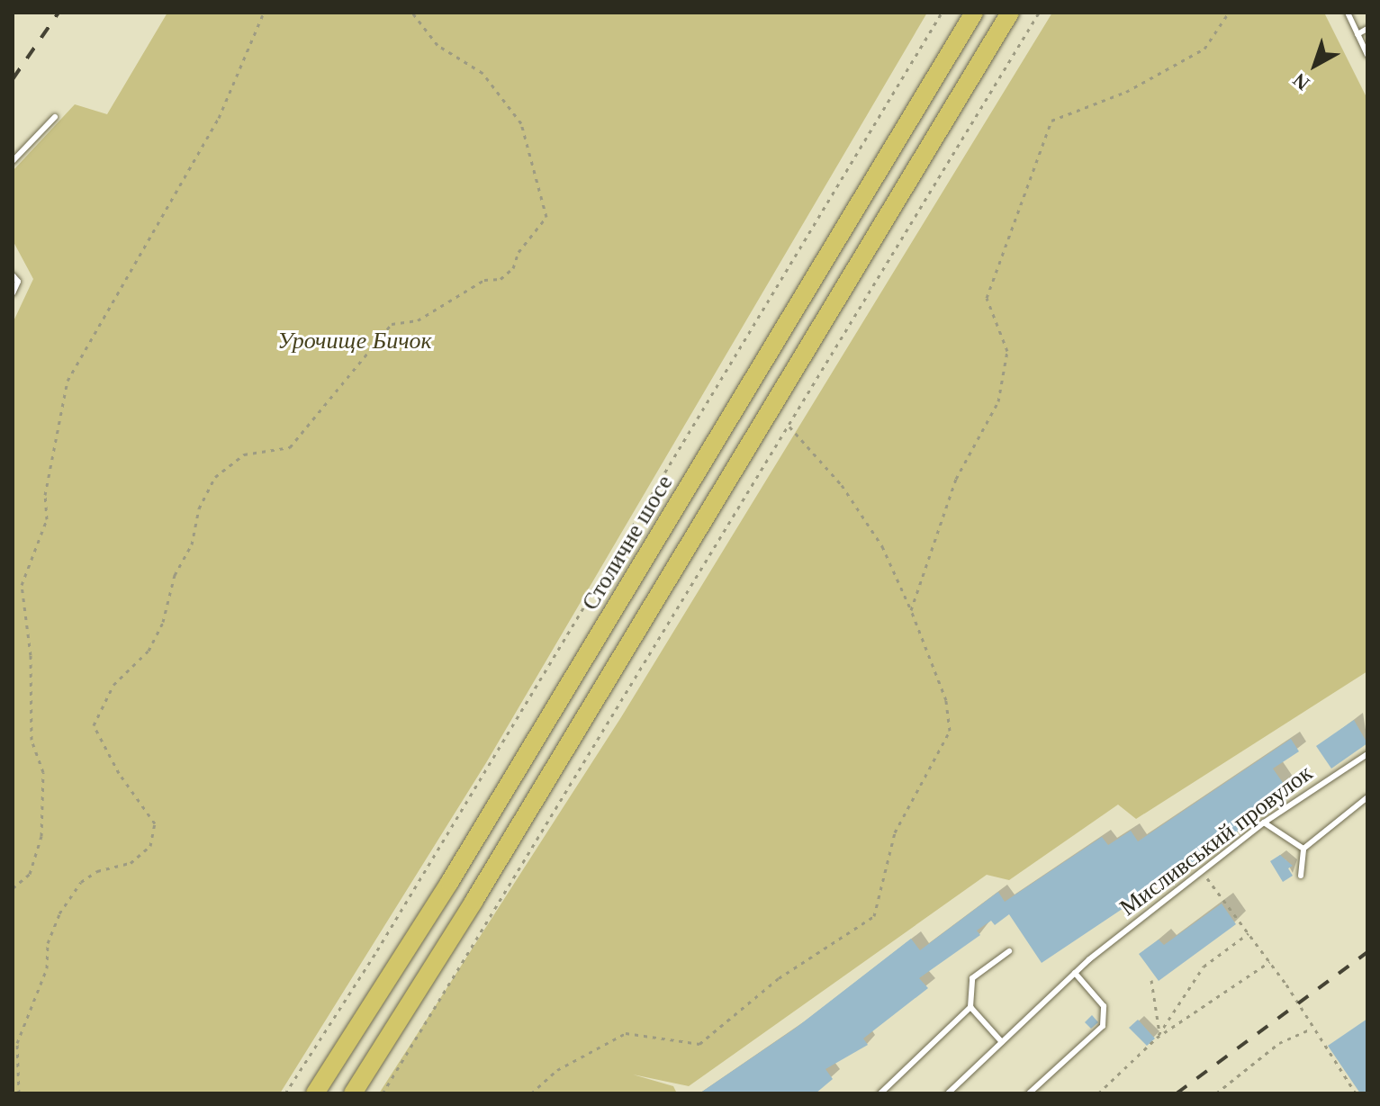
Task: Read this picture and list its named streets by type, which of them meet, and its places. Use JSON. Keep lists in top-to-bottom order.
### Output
{
  "streets": {
    "highway": ["Столичне шосе"],
    "lane": ["Мисливський провулок"]
  },
  "parks": ["Урочище Бичок"],
  "north": "bottom left"
}
